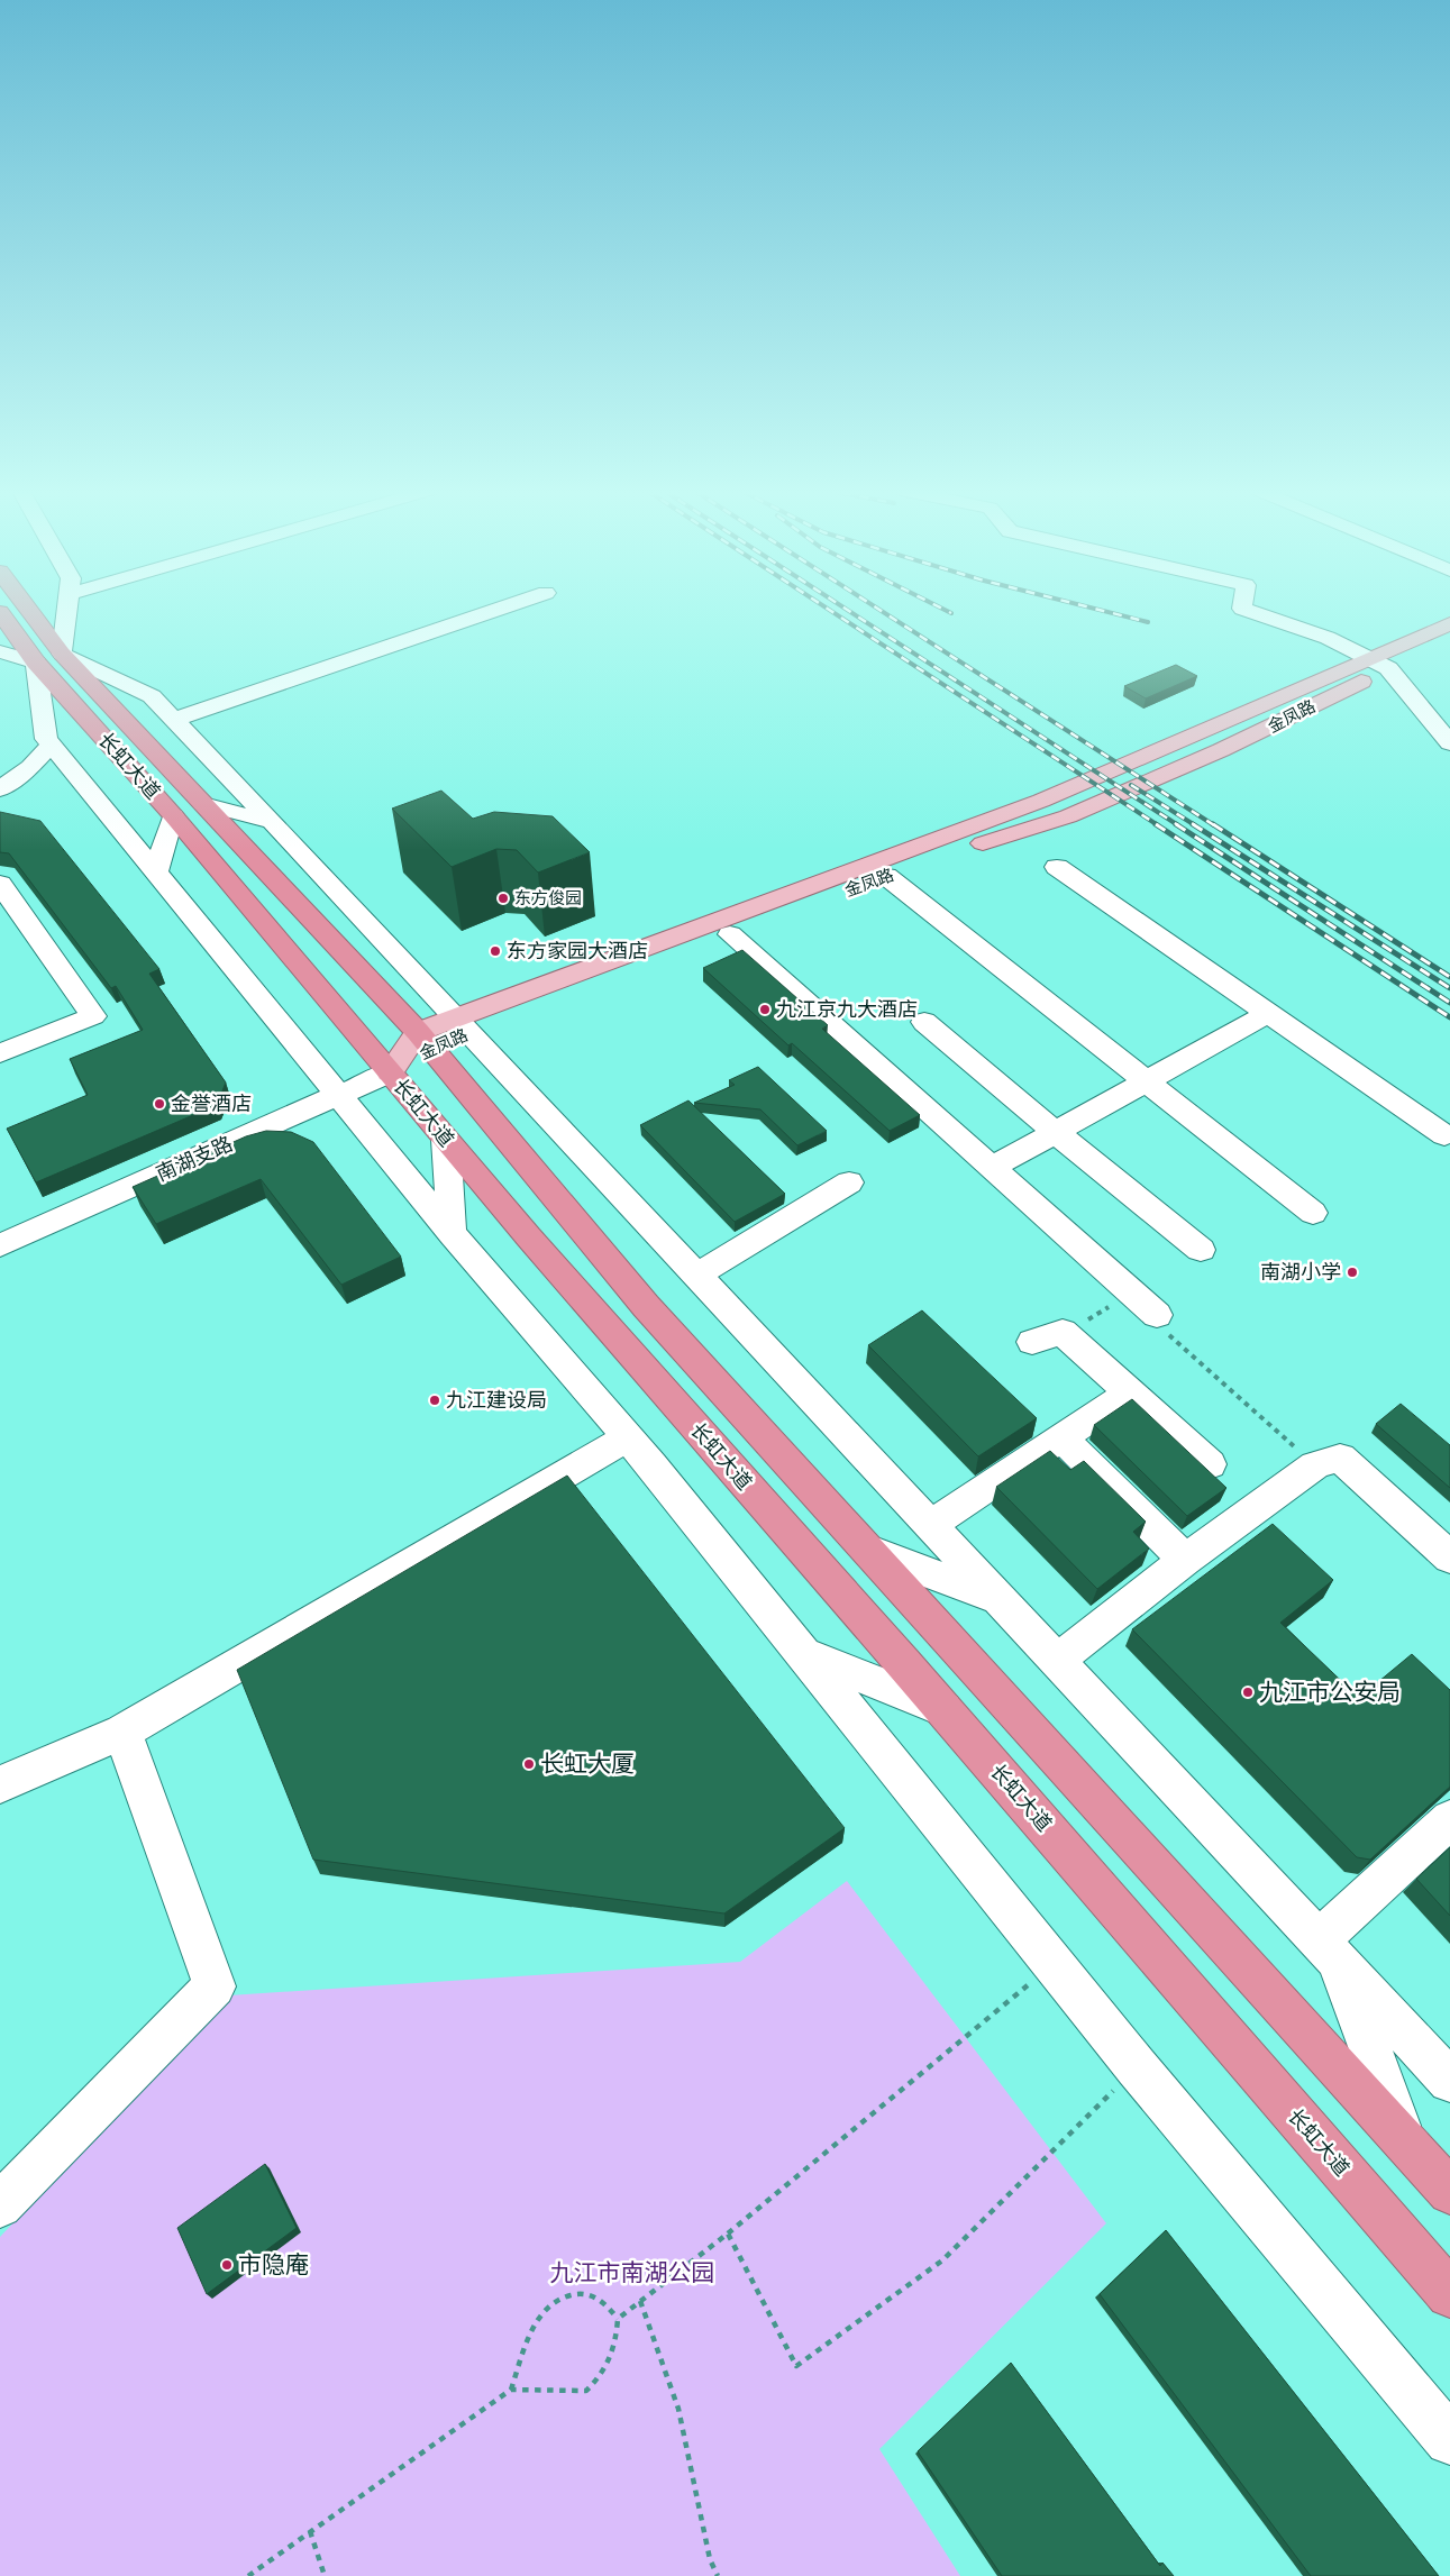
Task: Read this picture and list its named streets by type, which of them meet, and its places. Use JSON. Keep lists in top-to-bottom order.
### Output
{
  "streets": {
    "highway": ["长虹大道"],
    "main road": ["金凤路"],
    "street": ["南湖支路"]
  },
  "crossings": [
    ["金凤路", "长虹大道"],
    ["金凤路", "南湖支路"],
    ["长虹大道", "南湖支路"]
  ],
  "parks": ["九江市南湖公园"],
  "places": [
    "东方俊园",
    "东方家园大酒店",
    "九江京九大酒店",
    "金誉酒店",
    "南湖小学",
    "九江建设局",
    "九江市公安局",
    "长虹大厦",
    "市隐庵"
  ]
}
